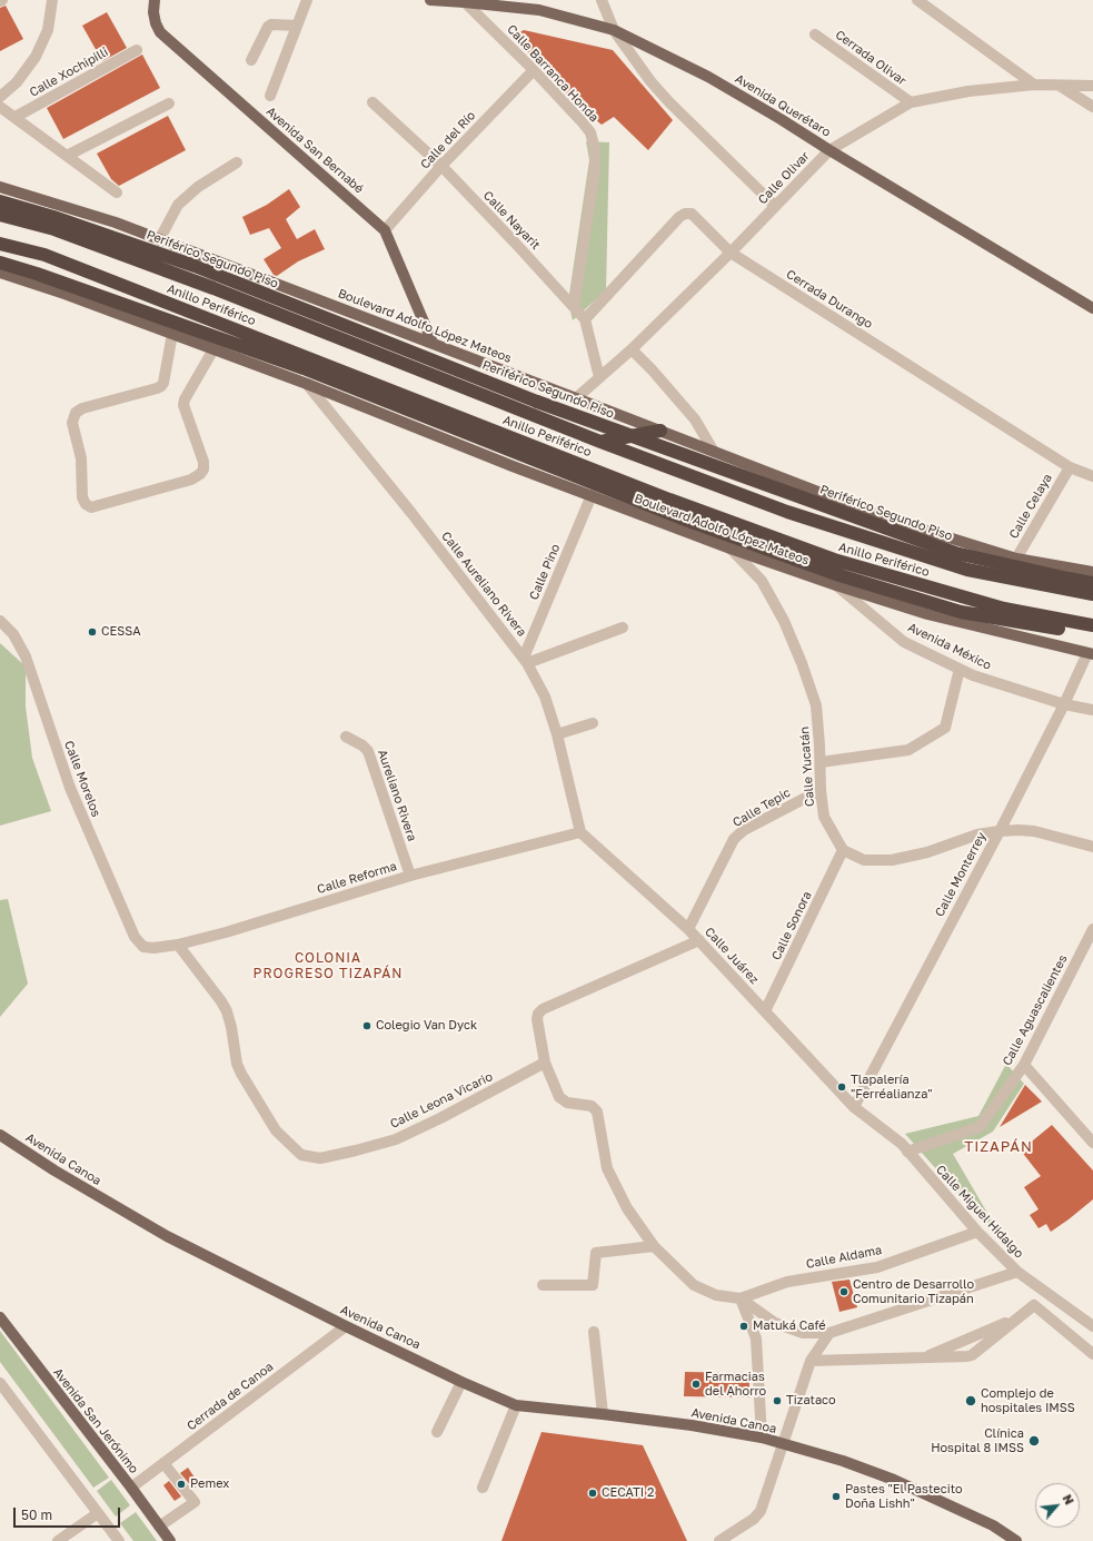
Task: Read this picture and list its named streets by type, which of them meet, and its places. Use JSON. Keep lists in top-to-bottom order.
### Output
{
  "streets": {
    "highway": ["Periférico Segundo Piso", "Anillo Periférico"],
    "main road": [
      "Avenida Querétaro",
      "Avenida San Bernabé",
      "Boulevard Adolfo López Mateos",
      "Avenida Canoa",
      "Avenida San Jerónimo"
    ],
    "street": [
      "Cerrada Olivar",
      "Calle Xochipilli",
      "Calle Barranca Honda",
      "Calle del Río",
      "Calle Olivar",
      "Calle Nayarit",
      "Cerrada Durango",
      "Calle Celaya",
      "Calle Pino",
      "Calle Aureliano Rivera",
      "Avenida México",
      "Calle Yucatán",
      "Calle Morelos",
      "Aureliano Rivera",
      "Calle Tepic",
      "Calle Monterrey",
      "Calle Reforma",
      "Calle Sonora",
      "Calle Juárez",
      "Calle Aguascalientes",
      "Calle Leona Vicario",
      "Calle Miguel Hidalgo",
      "Calle Aldama",
      "Cerrada de Canoa"
    ]
  },
  "crossings": [
    ["Cerrada Olivar", "Calle Olivar"],
    ["Calle Barranca Honda", "Avenida Querétaro"],
    ["Calle Barranca Honda", "Calle del Río"],
    ["Calle Barranca Honda", "Calle Nayarit"],
    ["Avenida Querétaro", "Calle Olivar"],
    ["Calle del Río", "Avenida San Bernabé"],
    ["Calle del Río", "Calle Nayarit"],
    ["Avenida San Bernabé", "Boulevard Adolfo López Mateos"],
    ["Calle Olivar", "Calle Nayarit"],
    ["Calle Olivar", "Cerrada Durango"],
    ["Calle Olivar", "Boulevard Adolfo López Mateos"],
    ["Calle Nayarit", "Cerrada Durango"],
    ["Cerrada Durango", "Calle Celaya"],
    ["Boulevard Adolfo López Mateos", "Calle Celaya"],
    ["Boulevard Adolfo López Mateos", "Calle Pino"],
    ["Boulevard Adolfo López Mateos", "Calle Aureliano Rivera"],
    ["Boulevard Adolfo López Mateos", "Avenida México"],
    ["Boulevard Adolfo López Mateos", "Calle Yucatán"],
    ["Boulevard Adolfo López Mateos", "Calle Monterrey"],
    ["Calle Pino", "Calle Aureliano Rivera"],
    ["Calle Aureliano Rivera", "Calle Reforma"],
    ["Calle Aureliano Rivera", "Calle Juárez"],
    ["Avenida México", "Calle Monterrey"],
    ["Calle Yucatán", "Calle Tepic"],
    ["Calle Yucatán", "Calle Sonora"],
    ["Calle Morelos", "Calle Reforma"],
    ["Aureliano Rivera", "Calle Reforma"],
    ["Calle Tepic", "Calle Juárez"],
    ["Calle Monterrey", "Calle Juárez"],
    ["Calle Monterrey", "Calle Miguel Hidalgo"],
    ["Calle Reforma", "Calle Juárez"],
    ["Calle Reforma", "Calle Leona Vicario"],
    ["Calle Sonora", "Calle Juárez"],
    ["Calle Juárez", "Calle Miguel Hidalgo"],
    ["Calle Aguascalientes", "Calle Miguel Hidalgo"],
    ["Avenida Canoa", "Cerrada de Canoa"],
    ["Calle Miguel Hidalgo", "Calle Aldama"],
    ["Cerrada de Canoa", "Avenida San Jerónimo"]
  ],
  "districts": ["COLONIA PROGRESO TIZAPÁN", "TIZAPÁN"],
  "places": [
    "CESSA",
    "Colegio Van Dyck",
    "Tlapalería \"Ferréalianza\"",
    "Centro de Desarrollo Comunitario Tizapán",
    "Matuká Café",
    "Farmacias del Ahorro",
    "Tizataco",
    "Complejo de hospitales IMSS",
    "Clínica Hospital 8 IMSS",
    "Pemex",
    "CECATI 2",
    "Pastes \"El Pastecito Doña Lishh\""
  ],
  "scale_bar": "50 m",
  "north": "top right"
}
